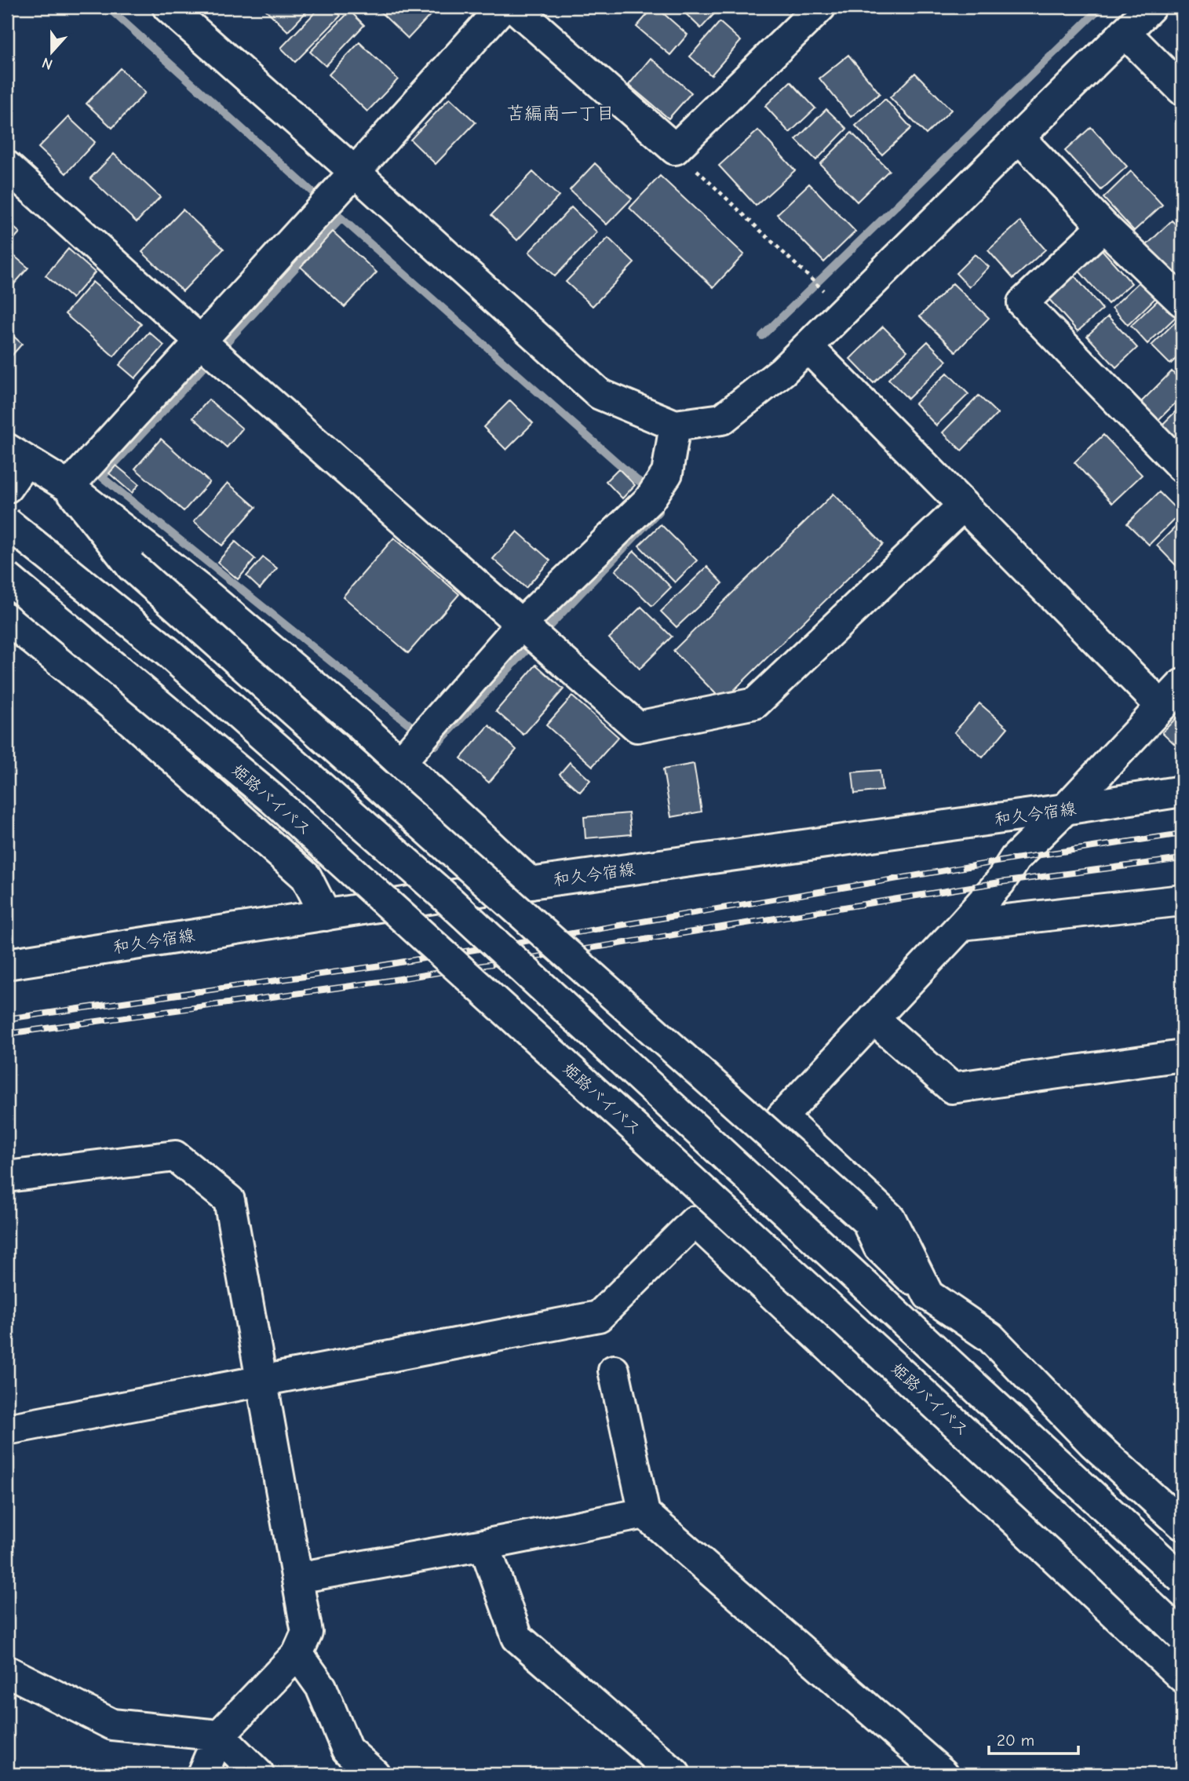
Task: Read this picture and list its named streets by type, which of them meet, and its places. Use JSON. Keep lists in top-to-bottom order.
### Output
{
  "streets": {
    "main road": ["姫路バイパス", "和久今宿線"]
  },
  "districts": ["苫編南一丁目"],
  "scale_bar": "20 m",
  "north": "bottom"
}
